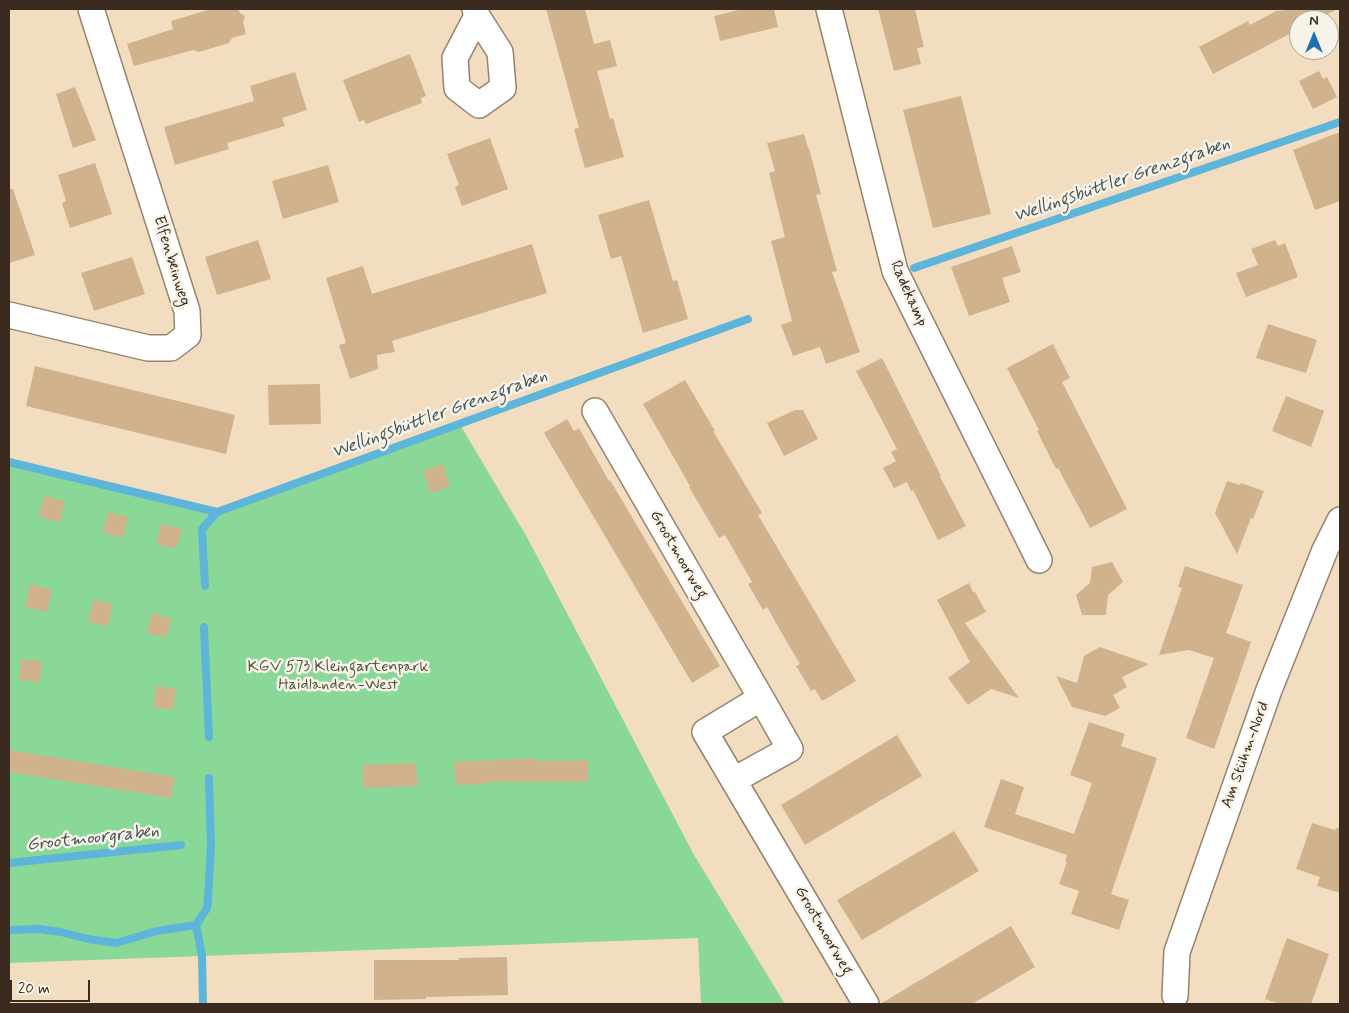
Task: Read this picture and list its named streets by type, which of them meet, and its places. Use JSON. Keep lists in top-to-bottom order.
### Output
{
  "streets": {
    "street": [
      "Elfenbeinweg",
      "Radekamp",
      "Grootmoorweg",
      "Am Stühm-Nord"
    ]
  },
  "water": ["Wellingsbüttler Grenzgraben", "Grootmoorgraben"],
  "parks": ["KGV 573 Kleingartenpark Haidlanden-West"],
  "scale_bar": "20 m",
  "north": "top"
}
